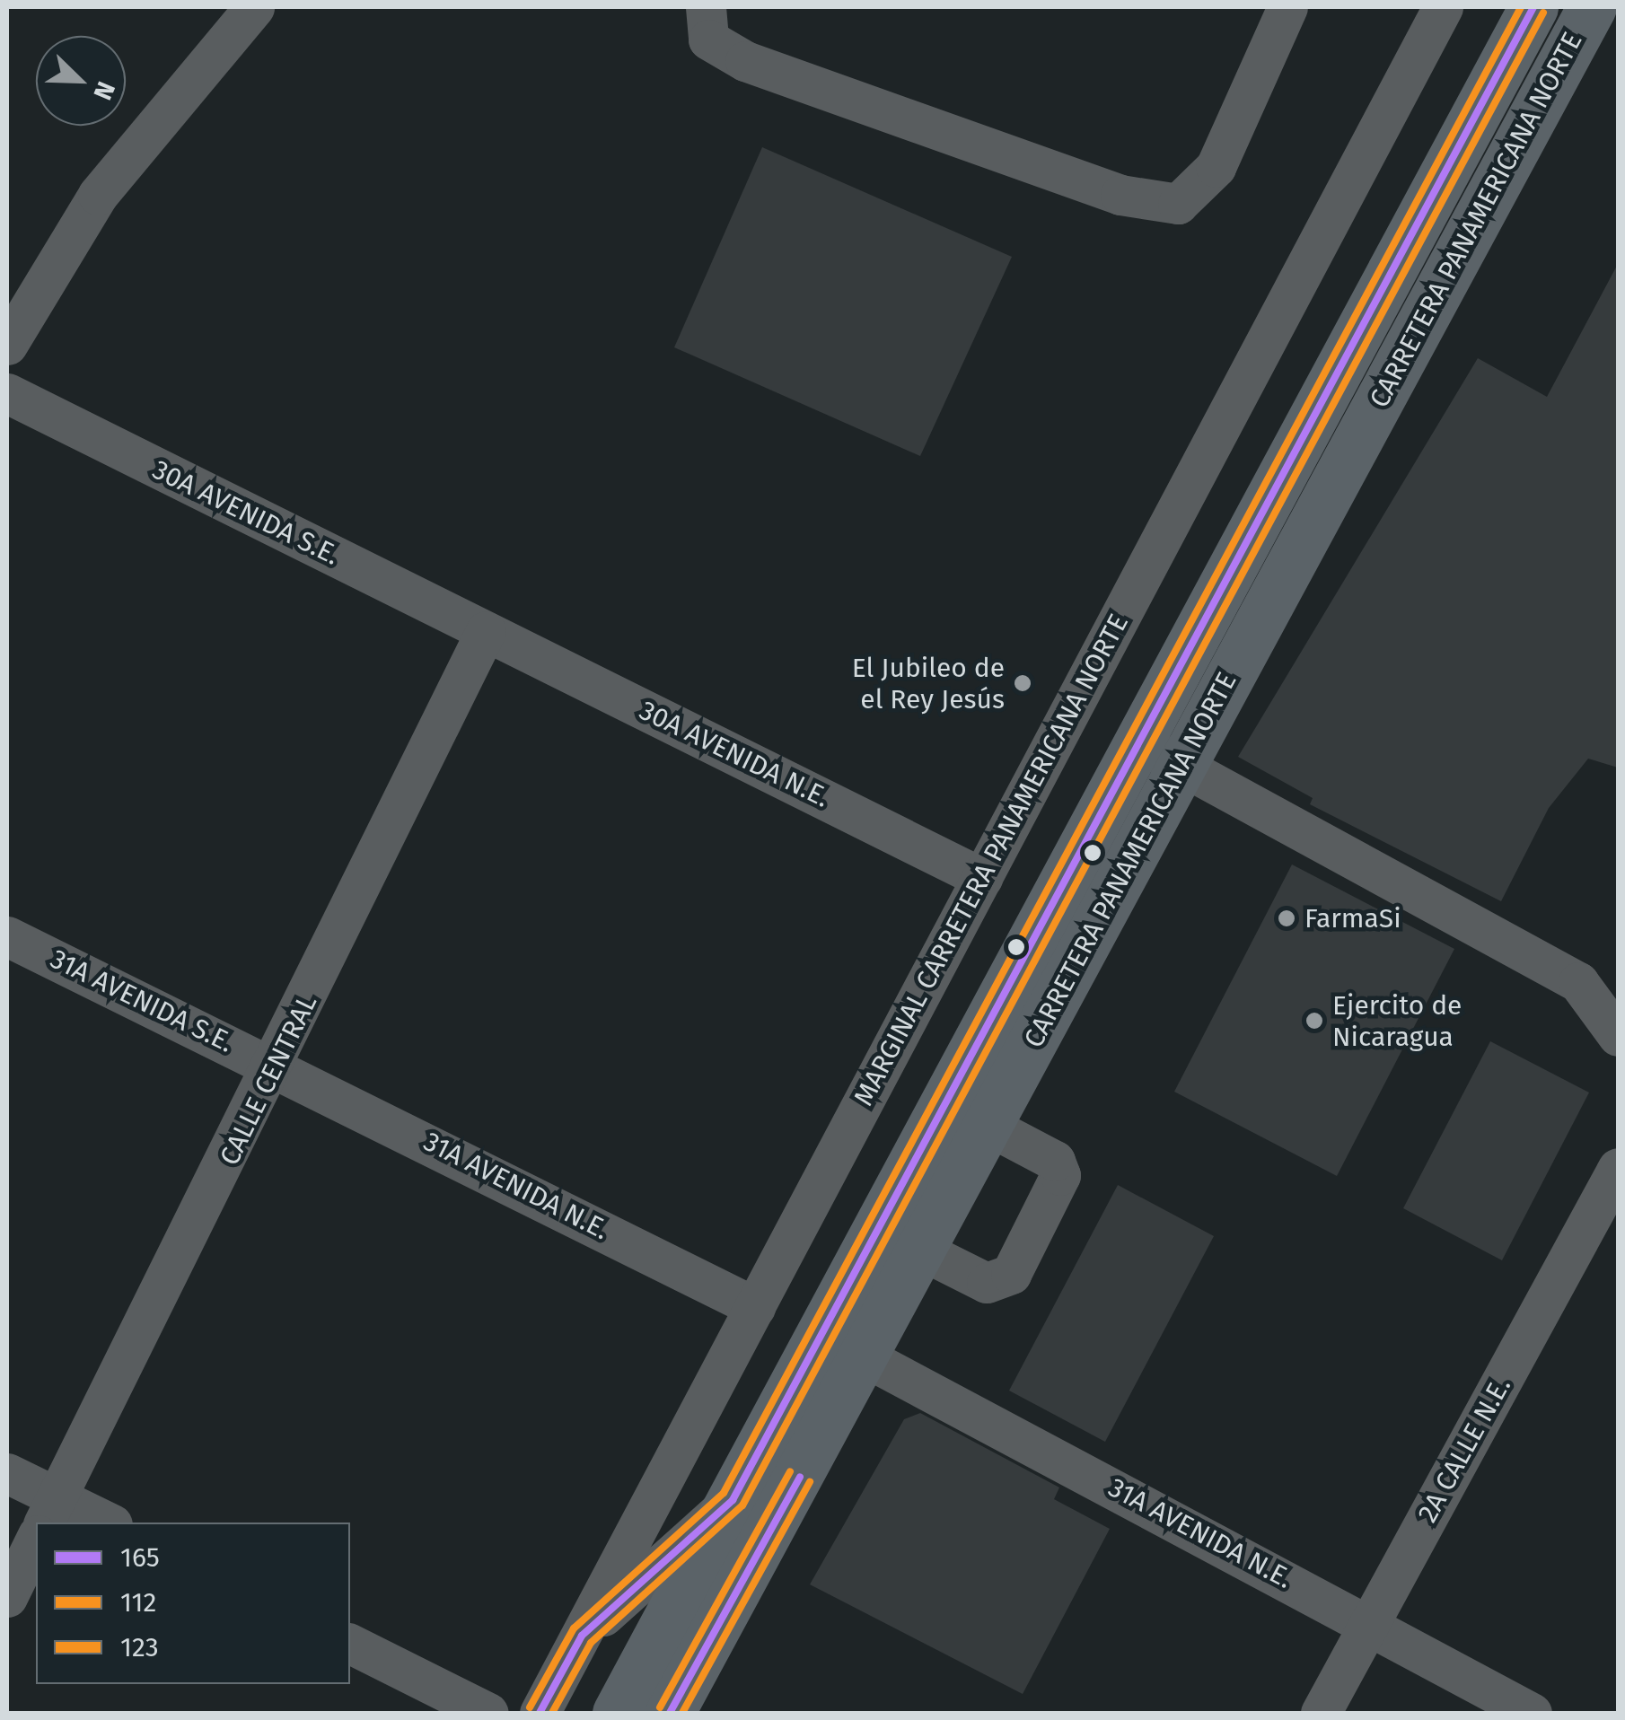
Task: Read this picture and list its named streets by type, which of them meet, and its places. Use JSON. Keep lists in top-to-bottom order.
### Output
{
  "streets": {
    "highway": ["CARRETERA PANAMERICANA NORTE"],
    "street": [
      "30A AVENIDA S.E.",
      "30A AVENIDA N.E.",
      "MARGINAL CARRETERA PANAMERICANA NORTE",
      "31A AVENIDA S.E.",
      "CALLE CENTRAL",
      "31A AVENIDA N.E.",
      "2A CALLE N.E."
    ]
  },
  "crossings": [
    ["CARRETERA PANAMERICANA NORTE", "31A AVENIDA N.E."],
    ["30A AVENIDA S.E.", "30A AVENIDA N.E."],
    ["30A AVENIDA S.E.", "CALLE CENTRAL"],
    ["30A AVENIDA N.E.", "MARGINAL CARRETERA PANAMERICANA NORTE"],
    ["30A AVENIDA N.E.", "CALLE CENTRAL"],
    ["MARGINAL CARRETERA PANAMERICANA NORTE", "31A AVENIDA N.E."],
    ["31A AVENIDA S.E.", "CALLE CENTRAL"],
    ["31A AVENIDA S.E.", "31A AVENIDA N.E."],
    ["CALLE CENTRAL", "31A AVENIDA N.E."],
    ["31A AVENIDA N.E.", "2A CALLE N.E."]
  ],
  "places": ["El Jubileo de el Rey Jesús", "FarmaSi", "Ejercito de Nicaragua"],
  "lines": ["transit line 165", "transit line 123", "transit line 112"],
  "legend": ["165", "112", "123"],
  "north": "bottom right"
}
